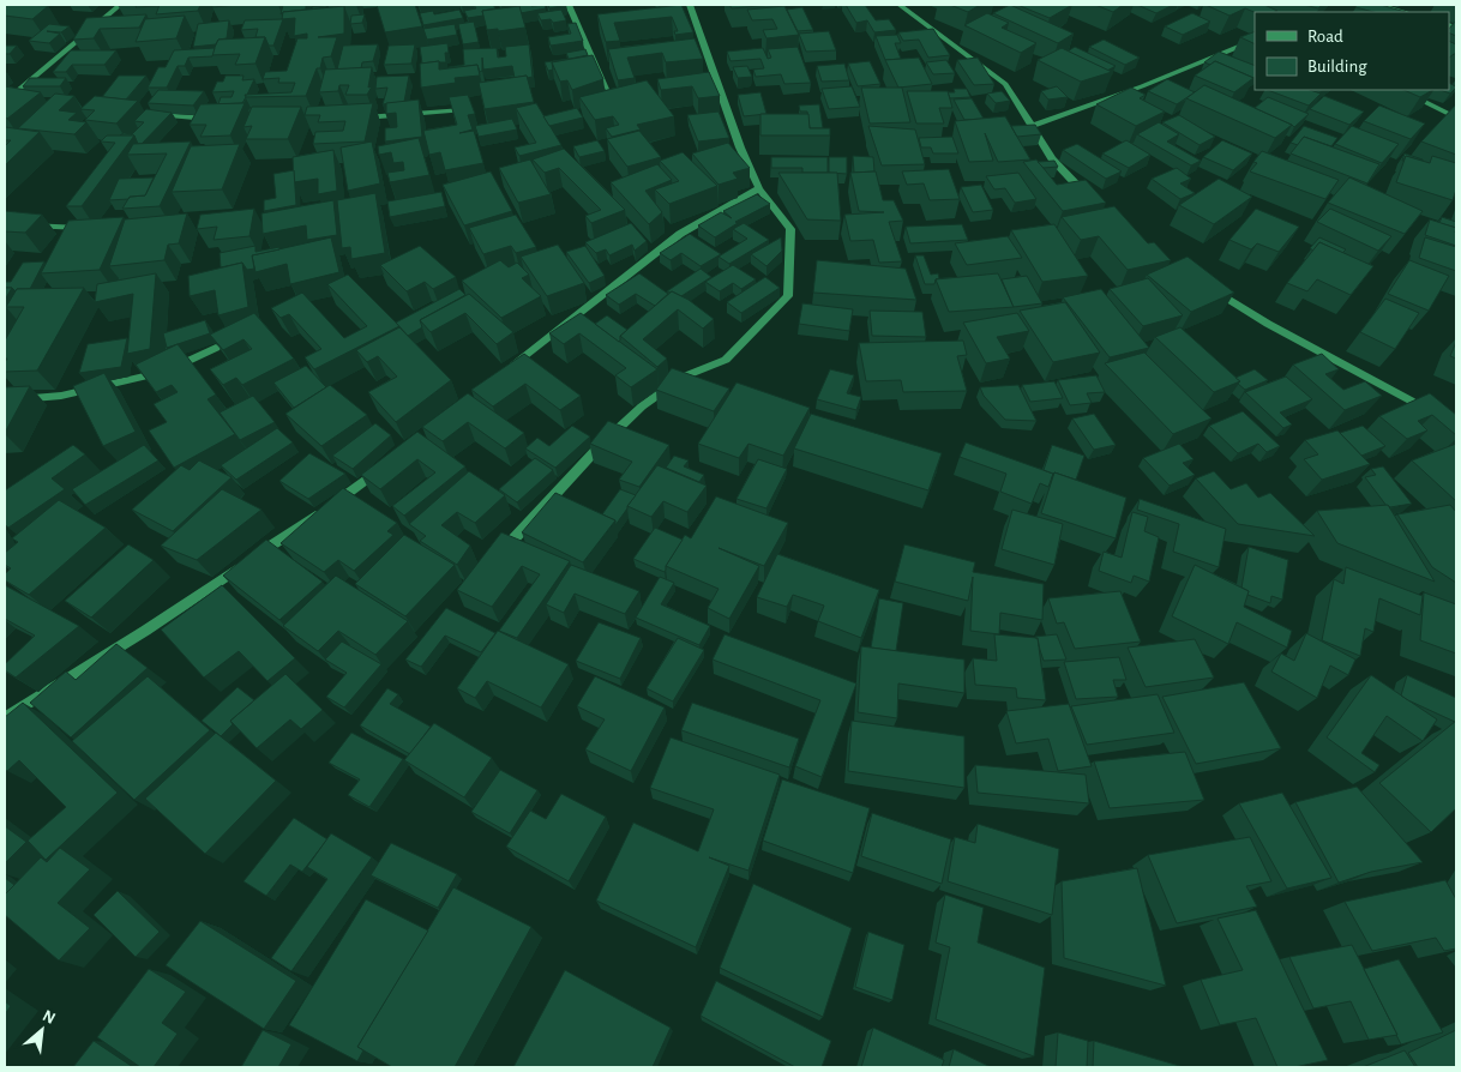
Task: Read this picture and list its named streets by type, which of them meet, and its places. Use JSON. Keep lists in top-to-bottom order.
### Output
{
  "legend": ["Road", "Building"],
  "north": "top right"
}
